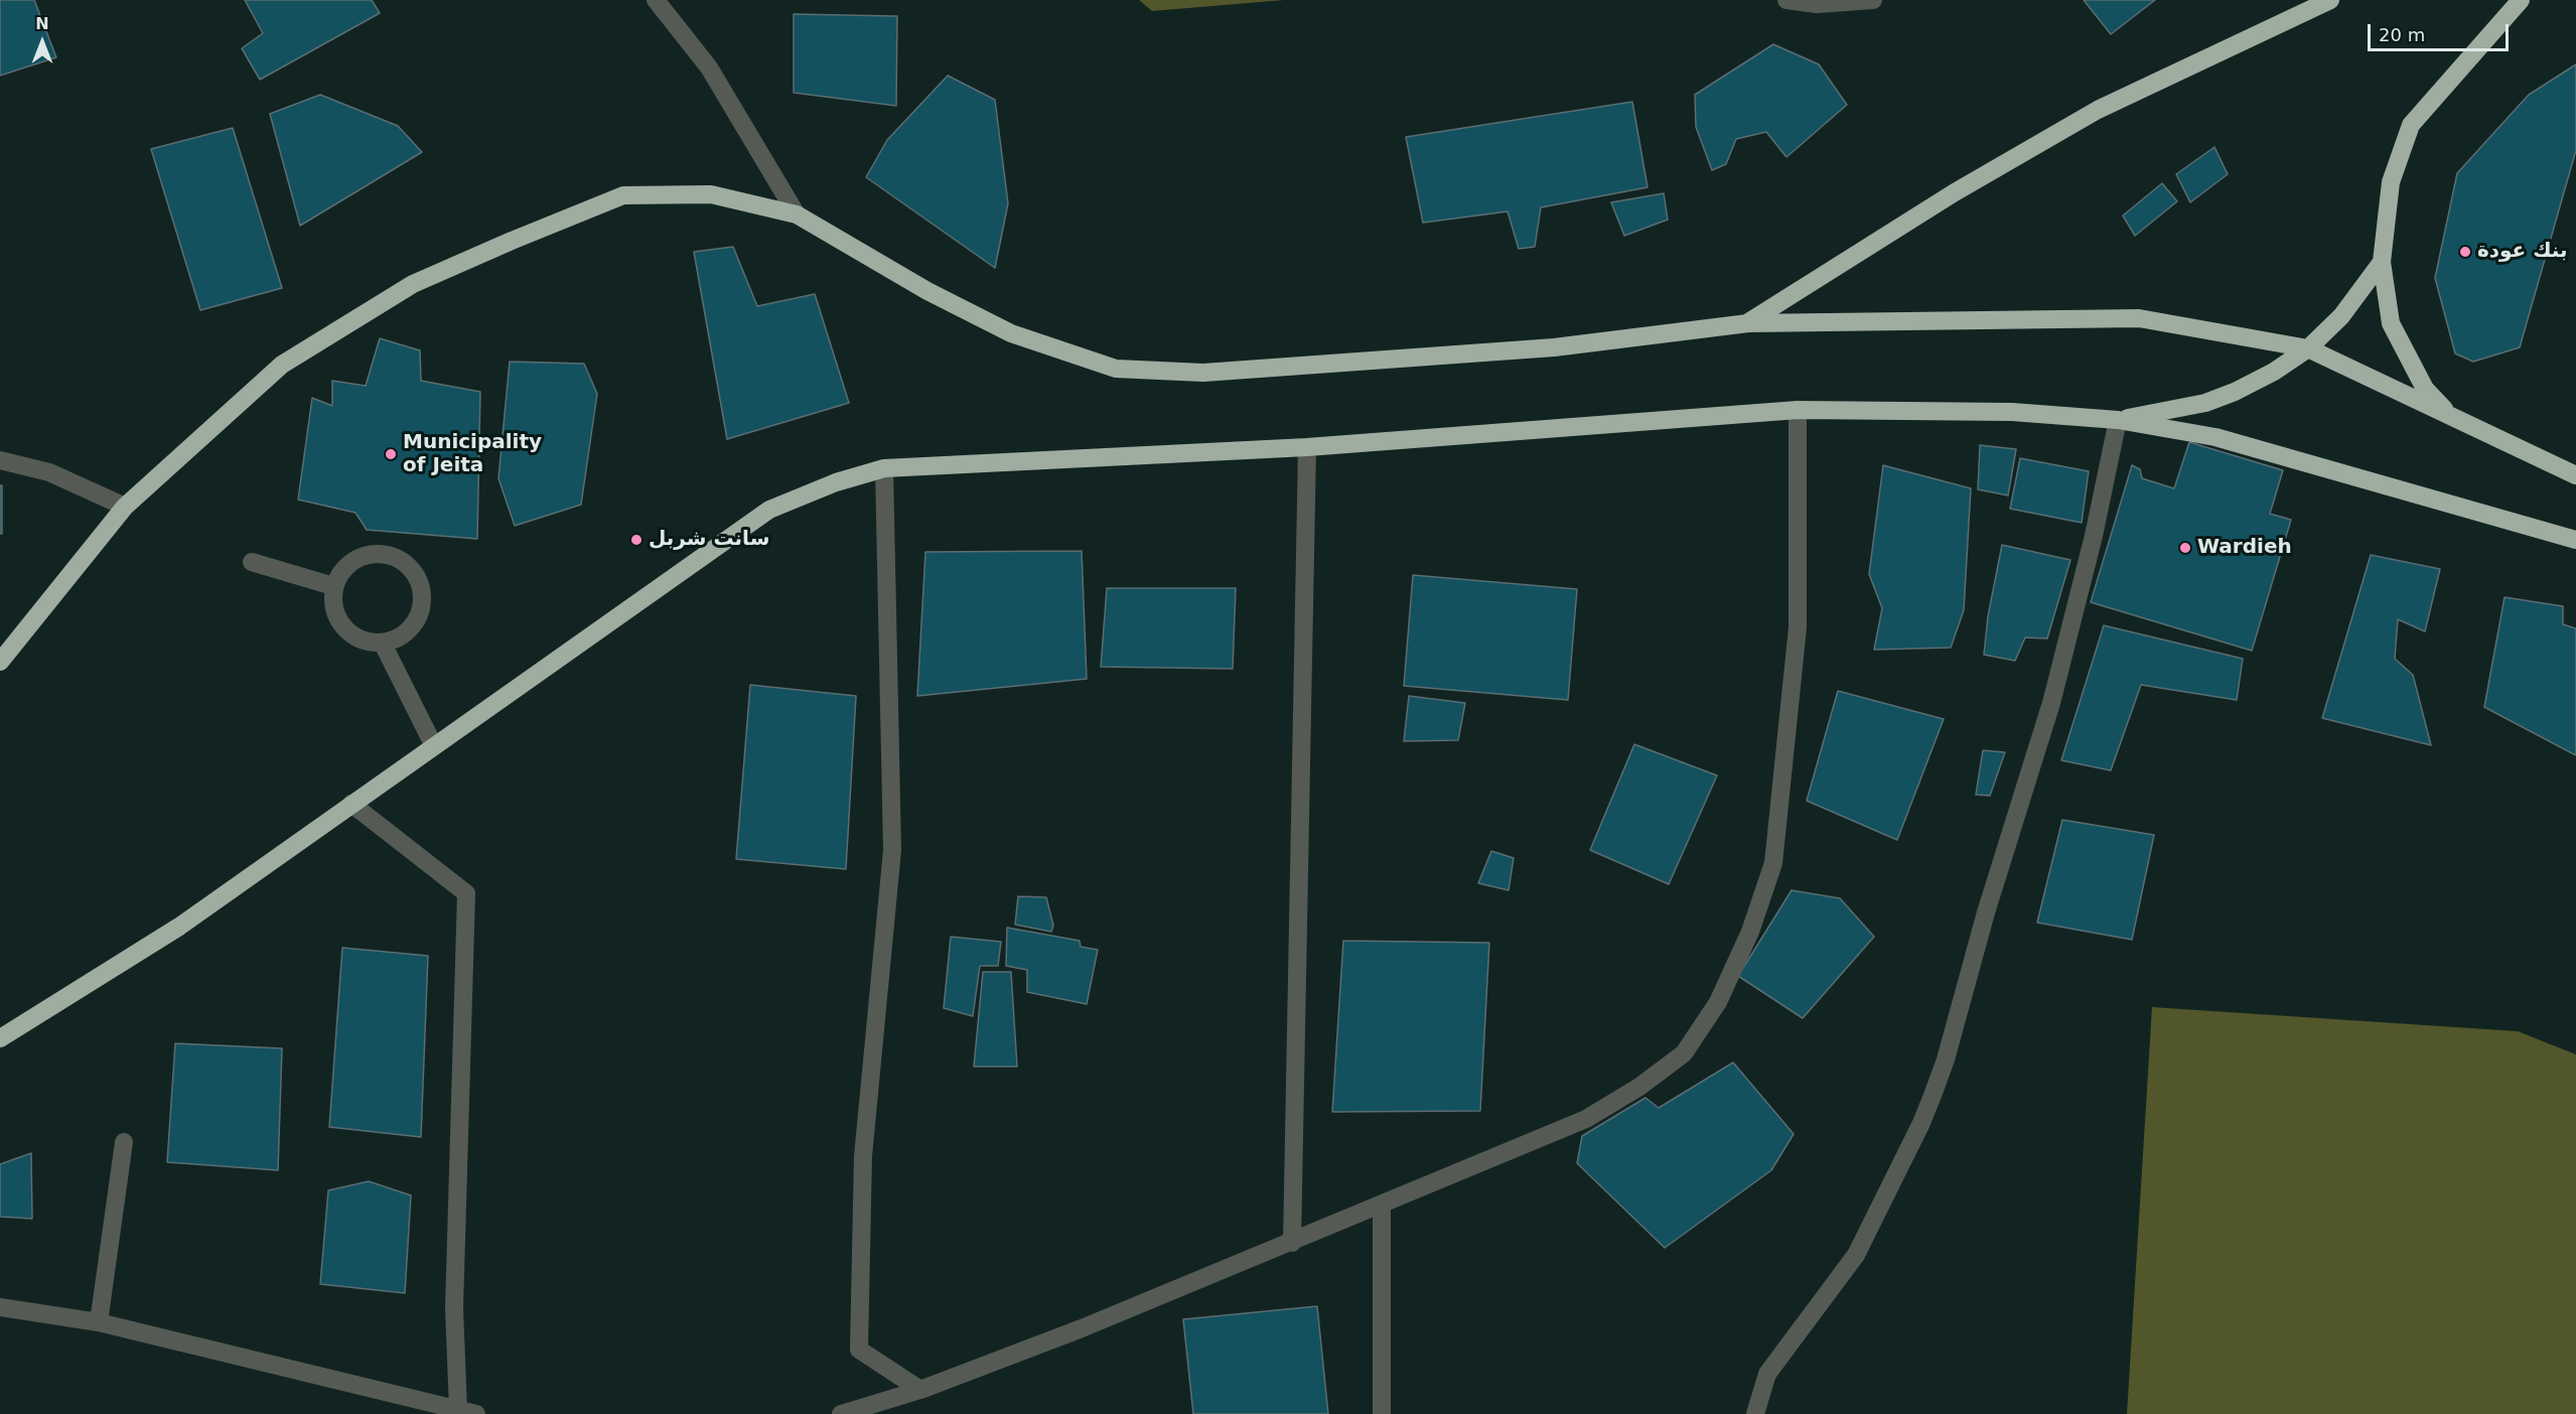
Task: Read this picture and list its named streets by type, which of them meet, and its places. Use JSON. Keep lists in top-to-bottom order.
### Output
{
  "places": [
    "بنك عودة",
    "Municipality of Jeita",
    "سانت شربل",
    "Wardieh"
  ],
  "scale_bar": "20 m",
  "north": "top"
}
